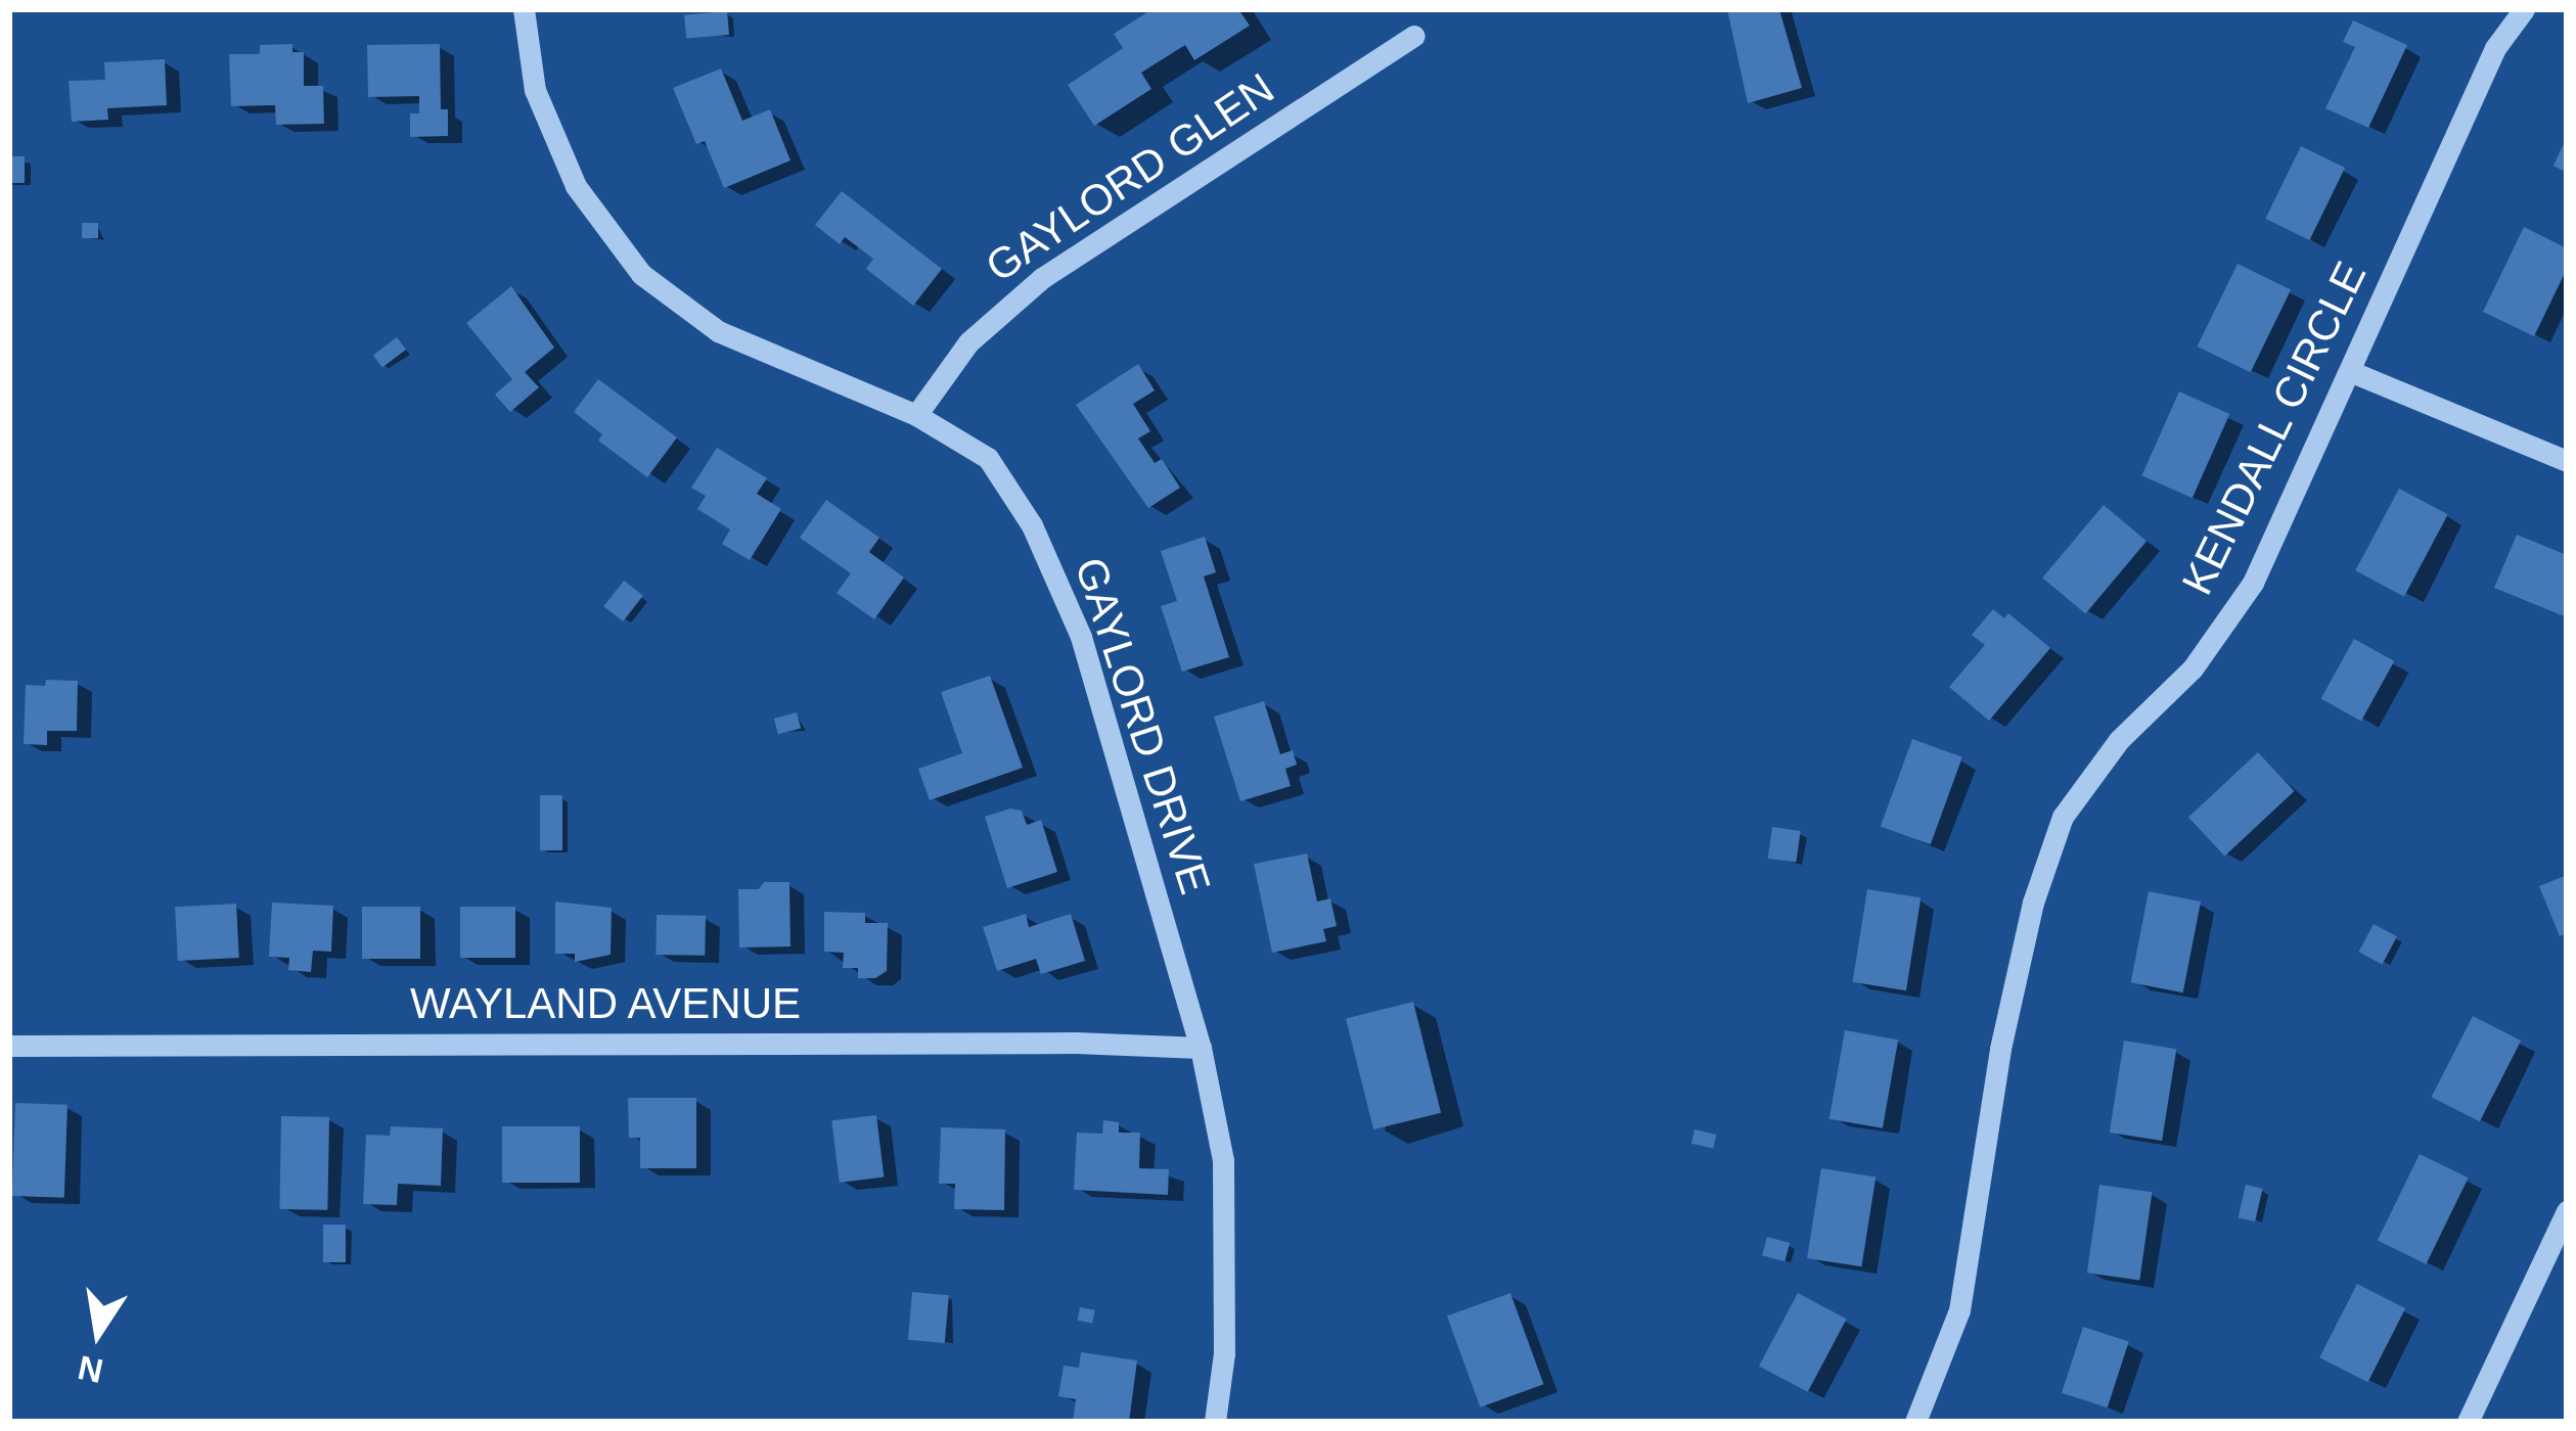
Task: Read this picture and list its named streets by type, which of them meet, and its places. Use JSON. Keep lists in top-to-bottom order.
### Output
{
  "streets": {
    "street": [
      "GAYLORD GLEN",
      "KENDALL CIRCLE",
      "GAYLORD DRIVE",
      "WAYLAND AVENUE"
    ]
  },
  "crossings": [
    ["GAYLORD GLEN", "GAYLORD DRIVE"],
    ["GAYLORD DRIVE", "WAYLAND AVENUE"]
  ],
  "north": "bottom"
}
